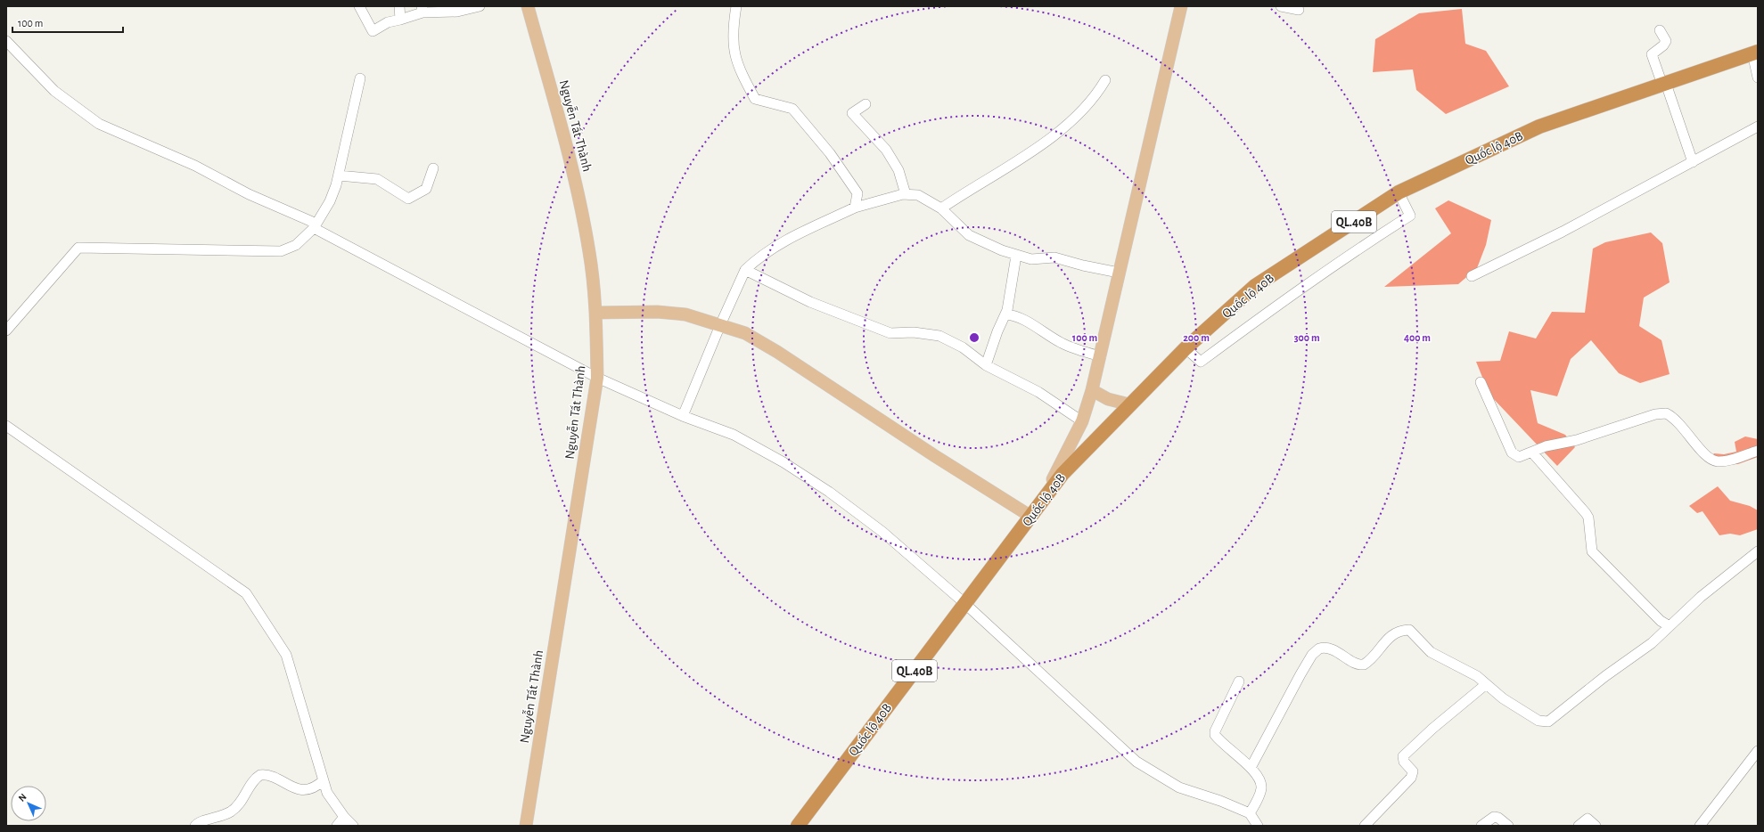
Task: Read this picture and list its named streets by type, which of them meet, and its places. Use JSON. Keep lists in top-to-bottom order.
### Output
{
  "streets": {
    "highway": ["Quốc lộ 40B", "QL.40B"],
    "main road": ["Nguyễn Tất Thành"]
  },
  "scale_bar": "100 m",
  "north": "top left",
  "rings": [
    "100 m",
    "200 m",
    "300 m",
    "400 m"
  ]
}
